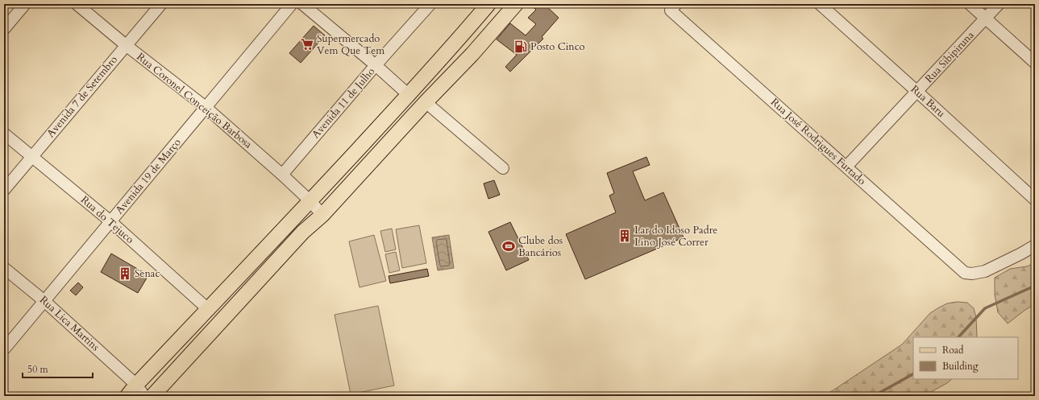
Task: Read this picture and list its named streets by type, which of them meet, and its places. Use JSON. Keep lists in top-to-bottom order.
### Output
{
  "streets": {
    "street": [
      "Rua Sibipiruna",
      "Avenida 7 de Setembro",
      "Rua Coronel Conceição Barbosa",
      "Rua Baru",
      "Avenida 11 de Julho",
      "Rua José Rodrigues Furtado",
      "Avenida 19 de Março",
      "Rua do Tejuco",
      "Rua Lica Martins"
    ]
  },
  "crossings": [
    ["Rua Sibipiruna", "Rua Baru"],
    ["Rua Sibipiruna", "Rua José Rodrigues Furtado"],
    ["Avenida 7 de Setembro", "Rua Coronel Conceição Barbosa"],
    ["Avenida 7 de Setembro", "Rua do Tejuco"],
    ["Rua Coronel Conceição Barbosa", "Avenida 11 de Julho"],
    ["Rua Coronel Conceição Barbosa", "Avenida 19 de Março"],
    ["Avenida 19 de Março", "Rua do Tejuco"],
    ["Avenida 19 de Março", "Rua Lica Martins"]
  ],
  "places": {
    "supermarket": ["Supermercado Vem Que Tem"],
    "fuel station": ["Posto Cinco"],
    "building": ["Lar do Idoso Padre Lino José Correr", "Senac"],
    "sports": ["Clube dos Bancários"]
  },
  "legend": ["Road", "Building"],
  "scale_bar": "50 m"
}
